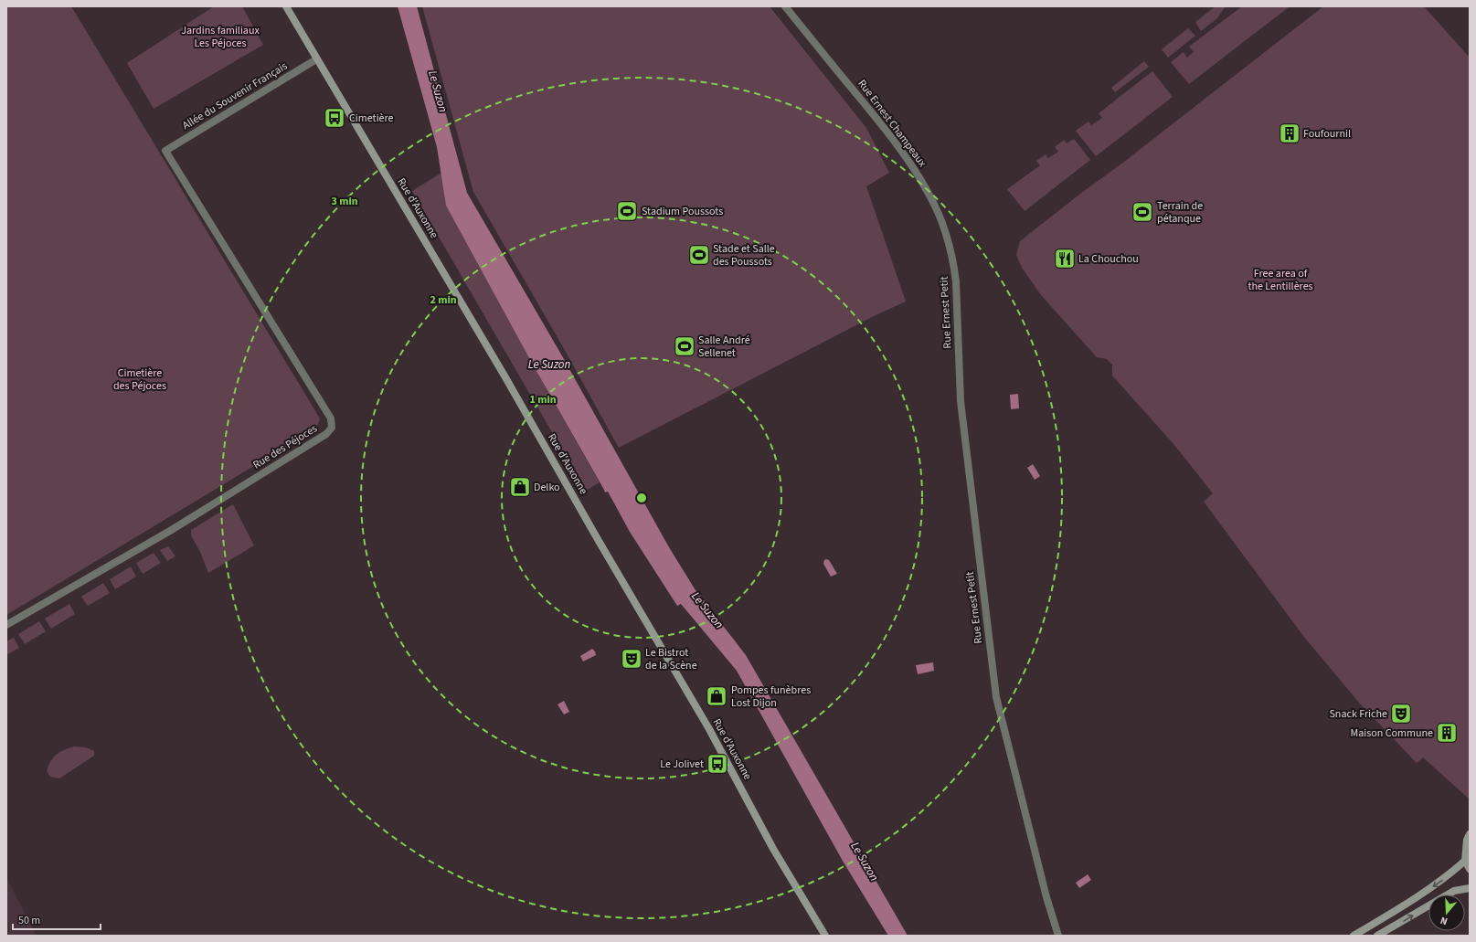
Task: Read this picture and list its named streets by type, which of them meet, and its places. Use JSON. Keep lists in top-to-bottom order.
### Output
{
  "streets": {
    "main road": ["Rue d'Auxonne"],
    "street": [
      "Allée du Souvenir Français",
      "Rue Ernest Champeaux",
      "Rue Ernest Petit",
      "Rue des Péjoces"
    ]
  },
  "crossings": [
    ["Allée du Souvenir Français", "Rue d'Auxonne"],
    ["Allée du Souvenir Français", "Rue des Péjoces"],
    ["Rue Ernest Champeaux", "Rue Ernest Petit"]
  ],
  "water": ["Le Suzon"],
  "parks": ["Jardins familiaux Les Péjoces", "Free area of the Lentillères", "Cimetière des Péjoces"],
  "places": {
    "bus stop": ["Cimetière", "Le Jolivet"],
    "building": ["Foufournil", "Maison Commune"],
    "sports": [
      "Stadium Poussots",
      "Terrain de pétanque",
      "Stade et Salle des Poussots",
      "Salle André Sellenet"
    ],
    "restaurant": ["La Chouchou"],
    "shop": ["Delko", "Pompes funèbres Lost Dijon"],
    "theatre": ["Le Bistrot de la Scène", "Snack Friche"]
  },
  "scale_bar": "50 m",
  "north": "bottom",
  "rings": ["3 min", "2 min", "1 min"]
}
